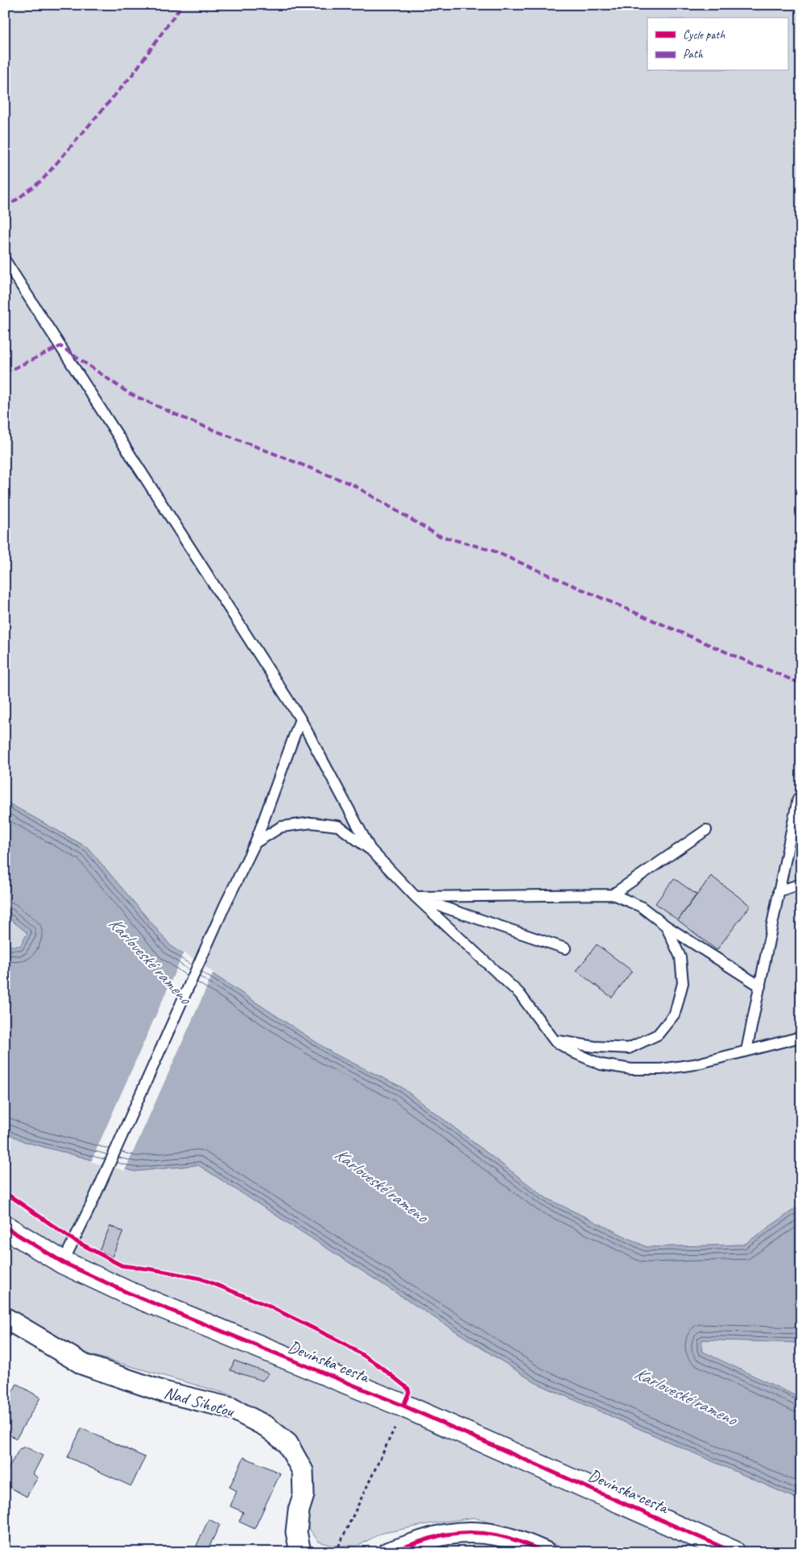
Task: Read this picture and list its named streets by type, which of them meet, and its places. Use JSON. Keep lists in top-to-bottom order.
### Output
{
  "streets": {
    "street": ["Devínska cesta", "Nad Sihoťou"]
  },
  "water": ["Karloveské rameno"],
  "legend": ["Cycle path", "Path"]
}
